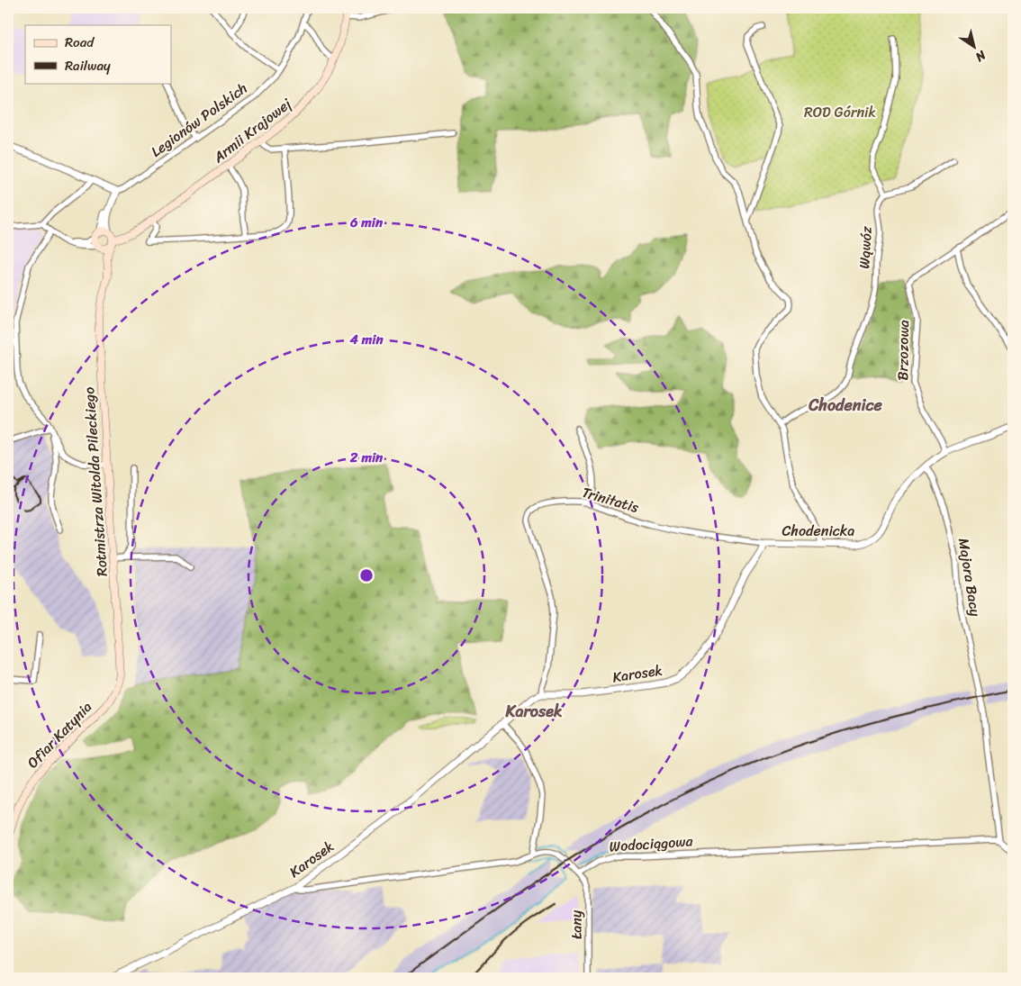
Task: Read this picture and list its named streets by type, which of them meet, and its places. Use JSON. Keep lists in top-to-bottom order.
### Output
{
  "streets": {
    "main road": ["Armii Krajowej", "Rotmistrza Witolda Pileckiego", "Ofiar Katynia"],
    "street": [
      "Legionów Polskich",
      "Wąwóz",
      "Brzozowa",
      "Trinitatis",
      "Chodenicka",
      "Majora Bacy",
      "Karosek",
      "Wodociągowa",
      "Łany"
    ]
  },
  "crossings": [
    ["Armii Krajowej", "Rotmistrza Witolda Pileckiego"],
    ["Brzozowa", "Chodenicka"],
    ["Rotmistrza Witolda Pileckiego", "Ofiar Katynia"],
    ["Trinitatis", "Chodenicka"],
    ["Trinitatis", "Karosek"],
    ["Chodenicka", "Majora Bacy"],
    ["Chodenicka", "Karosek"],
    ["Majora Bacy", "Wodociągowa"],
    ["Wodociągowa", "Łany"]
  ],
  "districts": ["Chodenice", "Karosek"],
  "parks": ["ROD Górnik"],
  "legend": ["Road", "Railway"],
  "north": "bottom right",
  "rings": ["6 min", "4 min", "2 min"]
}
